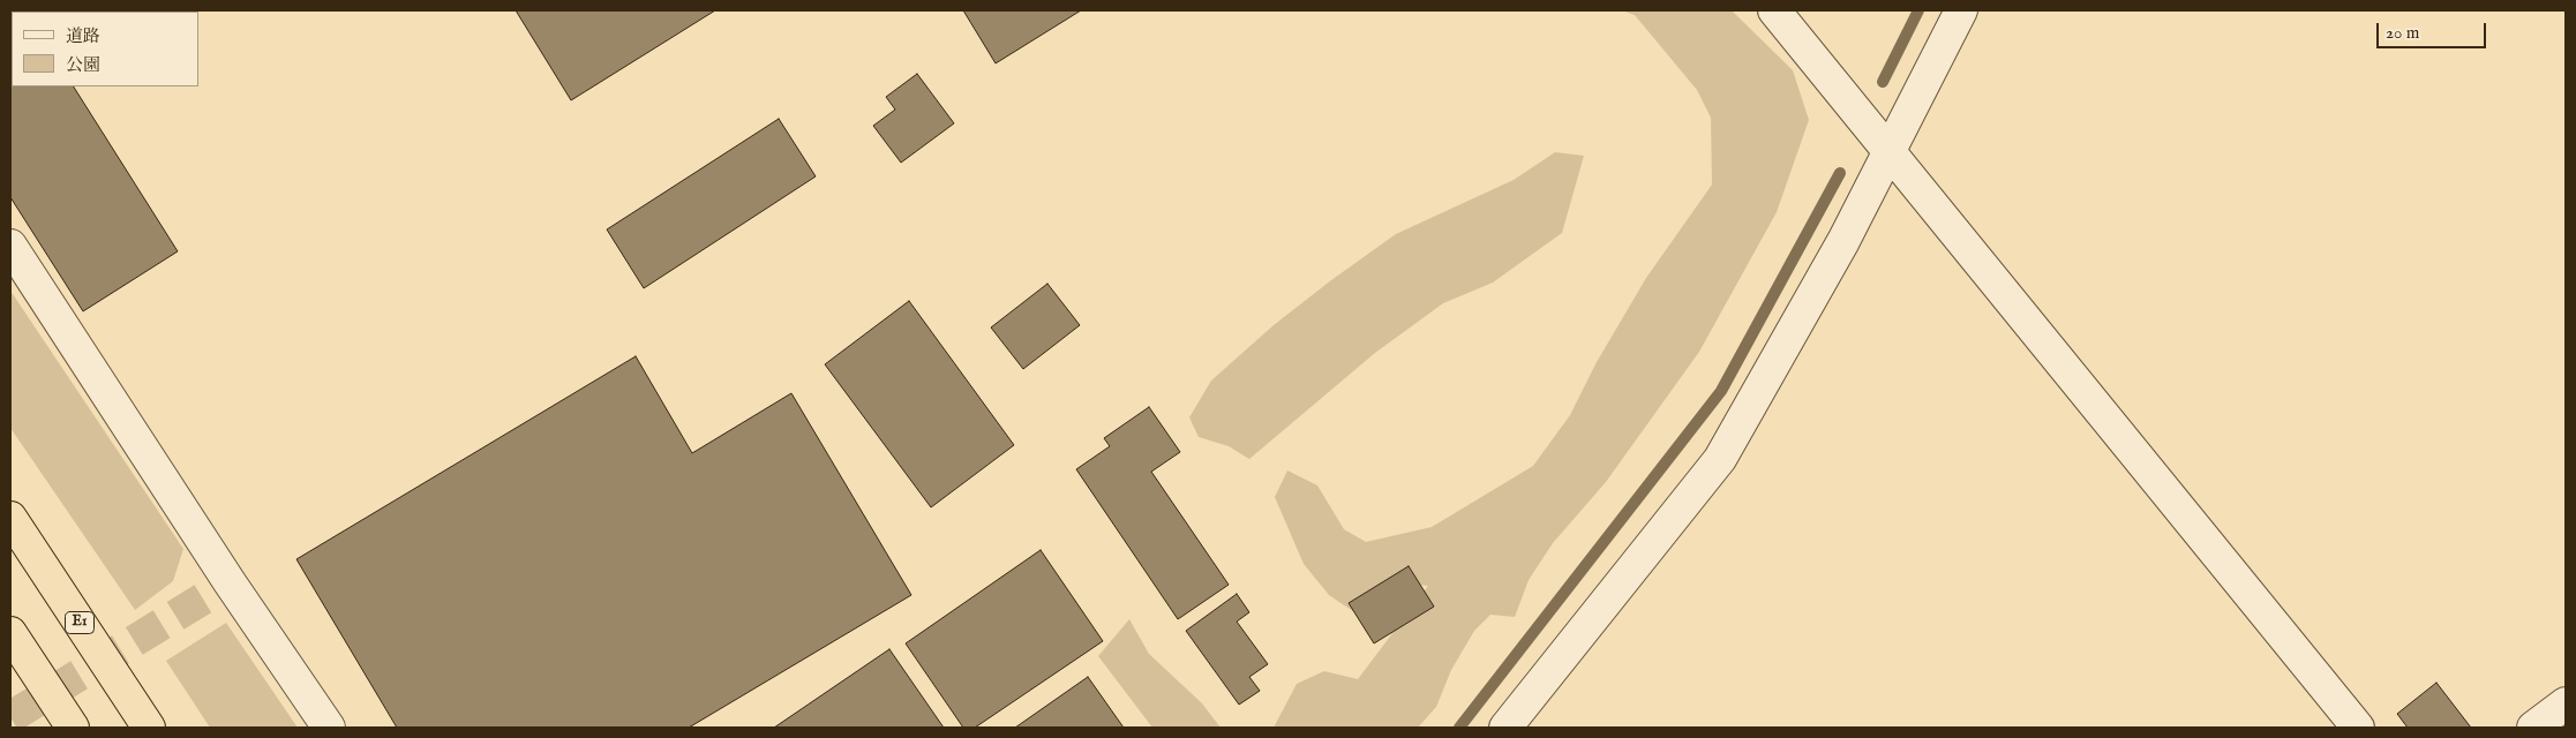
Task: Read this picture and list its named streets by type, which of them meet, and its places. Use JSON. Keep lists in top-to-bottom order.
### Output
{
  "streets": {
    "highway": ["E1"]
  },
  "legend": ["道路", "公園"],
  "scale_bar": "20 m"
}
